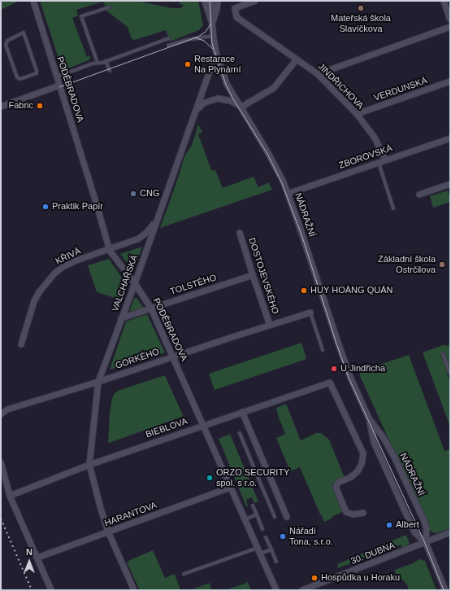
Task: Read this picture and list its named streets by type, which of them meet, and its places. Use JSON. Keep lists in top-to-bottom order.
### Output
{
  "streets": {
    "street": [
      "JINDŘICHOVA",
      "PODĚBRADOVA",
      "VERDUNSKÁ",
      "ZBOROVSKÁ",
      "NÁDRAŽNÍ",
      "KŘIVÁ",
      "DOSTOJEVSKÉHO",
      "VALCHAŘSKÁ",
      "TOLSTÉHO",
      "GORKÉHO",
      "BIEBLOVA",
      "HARANTOVA",
      "30. DUBNA"
    ]
  },
  "crossings": [
    ["JINDŘICHOVA", "VERDUNSKÁ"],
    ["JINDŘICHOVA", "ZBOROVSKÁ"],
    ["PODĚBRADOVA", "KŘIVÁ"],
    ["PODĚBRADOVA", "VALCHAŘSKÁ"],
    ["PODĚBRADOVA", "TOLSTÉHO"],
    ["PODĚBRADOVA", "GORKÉHO"],
    ["PODĚBRADOVA", "BIEBLOVA"],
    ["PODĚBRADOVA", "HARANTOVA"],
    ["ZBOROVSKÁ", "NÁDRAŽNÍ"],
    ["NÁDRAŽNÍ", "VALCHAŘSKÁ"],
    ["NÁDRAŽNÍ", "30. DUBNA"],
    ["KŘIVÁ", "VALCHAŘSKÁ"],
    ["DOSTOJEVSKÉHO", "TOLSTÉHO"],
    ["DOSTOJEVSKÉHO", "GORKÉHO"],
    ["VALCHAŘSKÁ", "TOLSTÉHO"],
    ["VALCHAŘSKÁ", "GORKÉHO"],
    ["VALCHAŘSKÁ", "BIEBLOVA"]
  ],
  "places": [
    "Mateřská škola Slavíčkova",
    "Restarace Na Plynární",
    "Fabric",
    "CNG",
    "Praktik Papír",
    "Základní škola Ostrčilova",
    "HUY HOÀNG QUÁN",
    "U Jindřicha",
    "ORZO SECURITY spol. s r.o.",
    "Albert",
    "Nářadí Tona, s.r.o.",
    "Hospůdka u Horaku"
  ],
  "north": "top"
}
